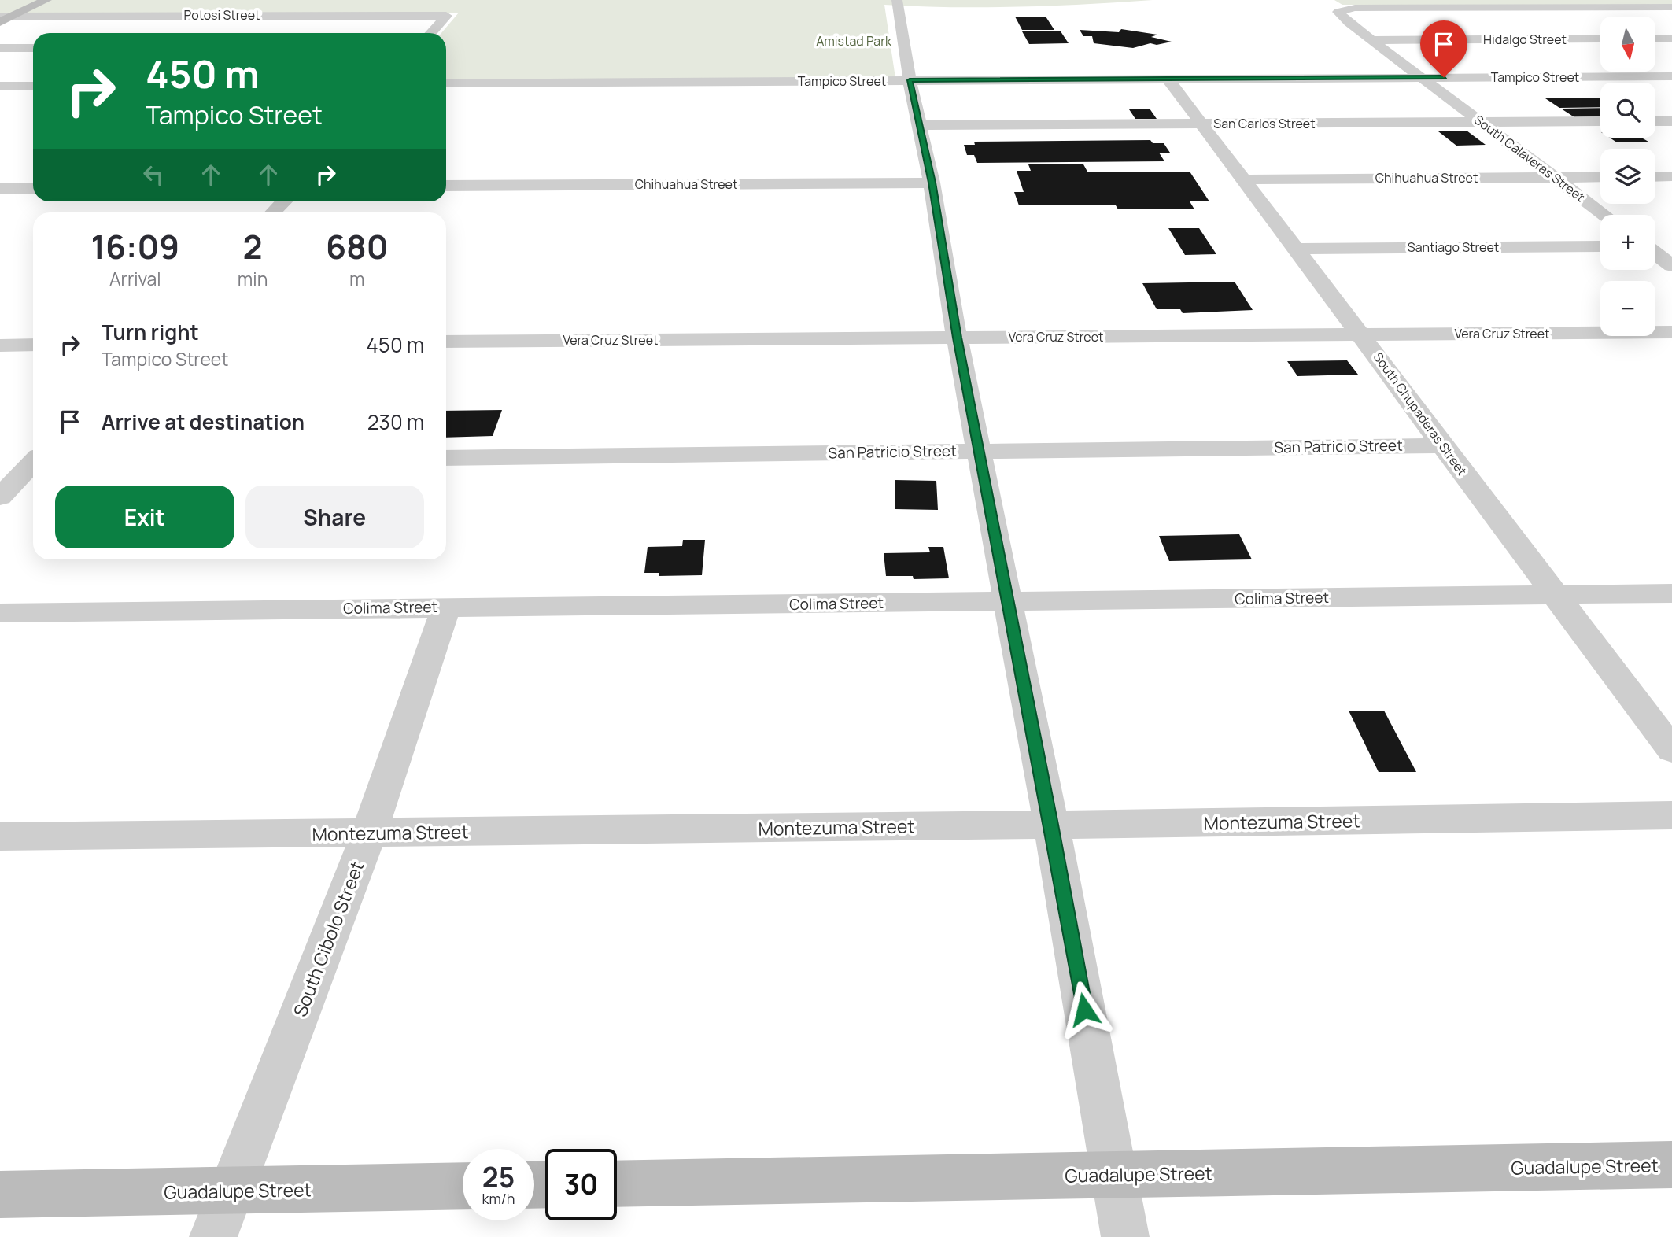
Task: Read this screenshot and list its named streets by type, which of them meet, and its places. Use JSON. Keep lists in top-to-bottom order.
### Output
{
  "streets": {
    "main road": ["Guadalupe Street"],
    "street": [
      "Potosi Street",
      "Hidalgo Street",
      "Tampico Street",
      "San Carlos Street",
      "South Calaveras Street",
      "Chihuahua Street",
      "Santiago Street",
      "Vera Cruz Street",
      "South Chupaderas Street",
      "San Patricio Street",
      "Colima Street",
      "Montezuma Street",
      "South Cibolo Street"
    ]
  },
  "crossings": [
    ["Hidalgo Street", "South Calaveras Street"],
    ["Tampico Street", "South Calaveras Street"],
    ["Tampico Street", "South Chupaderas Street"],
    ["San Carlos Street", "South Calaveras Street"],
    ["San Carlos Street", "South Chupaderas Street"],
    ["South Calaveras Street", "Chihuahua Street"],
    ["Chihuahua Street", "South Chupaderas Street"],
    ["Santiago Street", "South Chupaderas Street"],
    ["Vera Cruz Street", "South Chupaderas Street"],
    ["South Chupaderas Street", "San Patricio Street"],
    ["South Chupaderas Street", "Colima Street"],
    ["Colima Street", "South Cibolo Street"],
    ["Montezuma Street", "South Cibolo Street"],
    ["South Cibolo Street", "Guadalupe Street"]
  ],
  "parks": ["Amistad Park"],
  "north": "bottom",
  "page": {
    "map_buttons": ["+", "−"],
    "turn": ["450 m", "Tampico Street"],
    "eta": [
      "16:09",
      "Arrival",
      "2",
      "min",
      "680",
      "m"
    ],
    "list": [
      {
        "name": "Turn right",
        "note": "Tampico Street",
        "value": "450 m"
      },
      {
        "name": "Arrive at destination",
        "value": "230 m"
      }
    ],
    "buttons": ["Exit", "Share"],
    "speed": "25 km/h",
    "limit": "30"
  }
}
